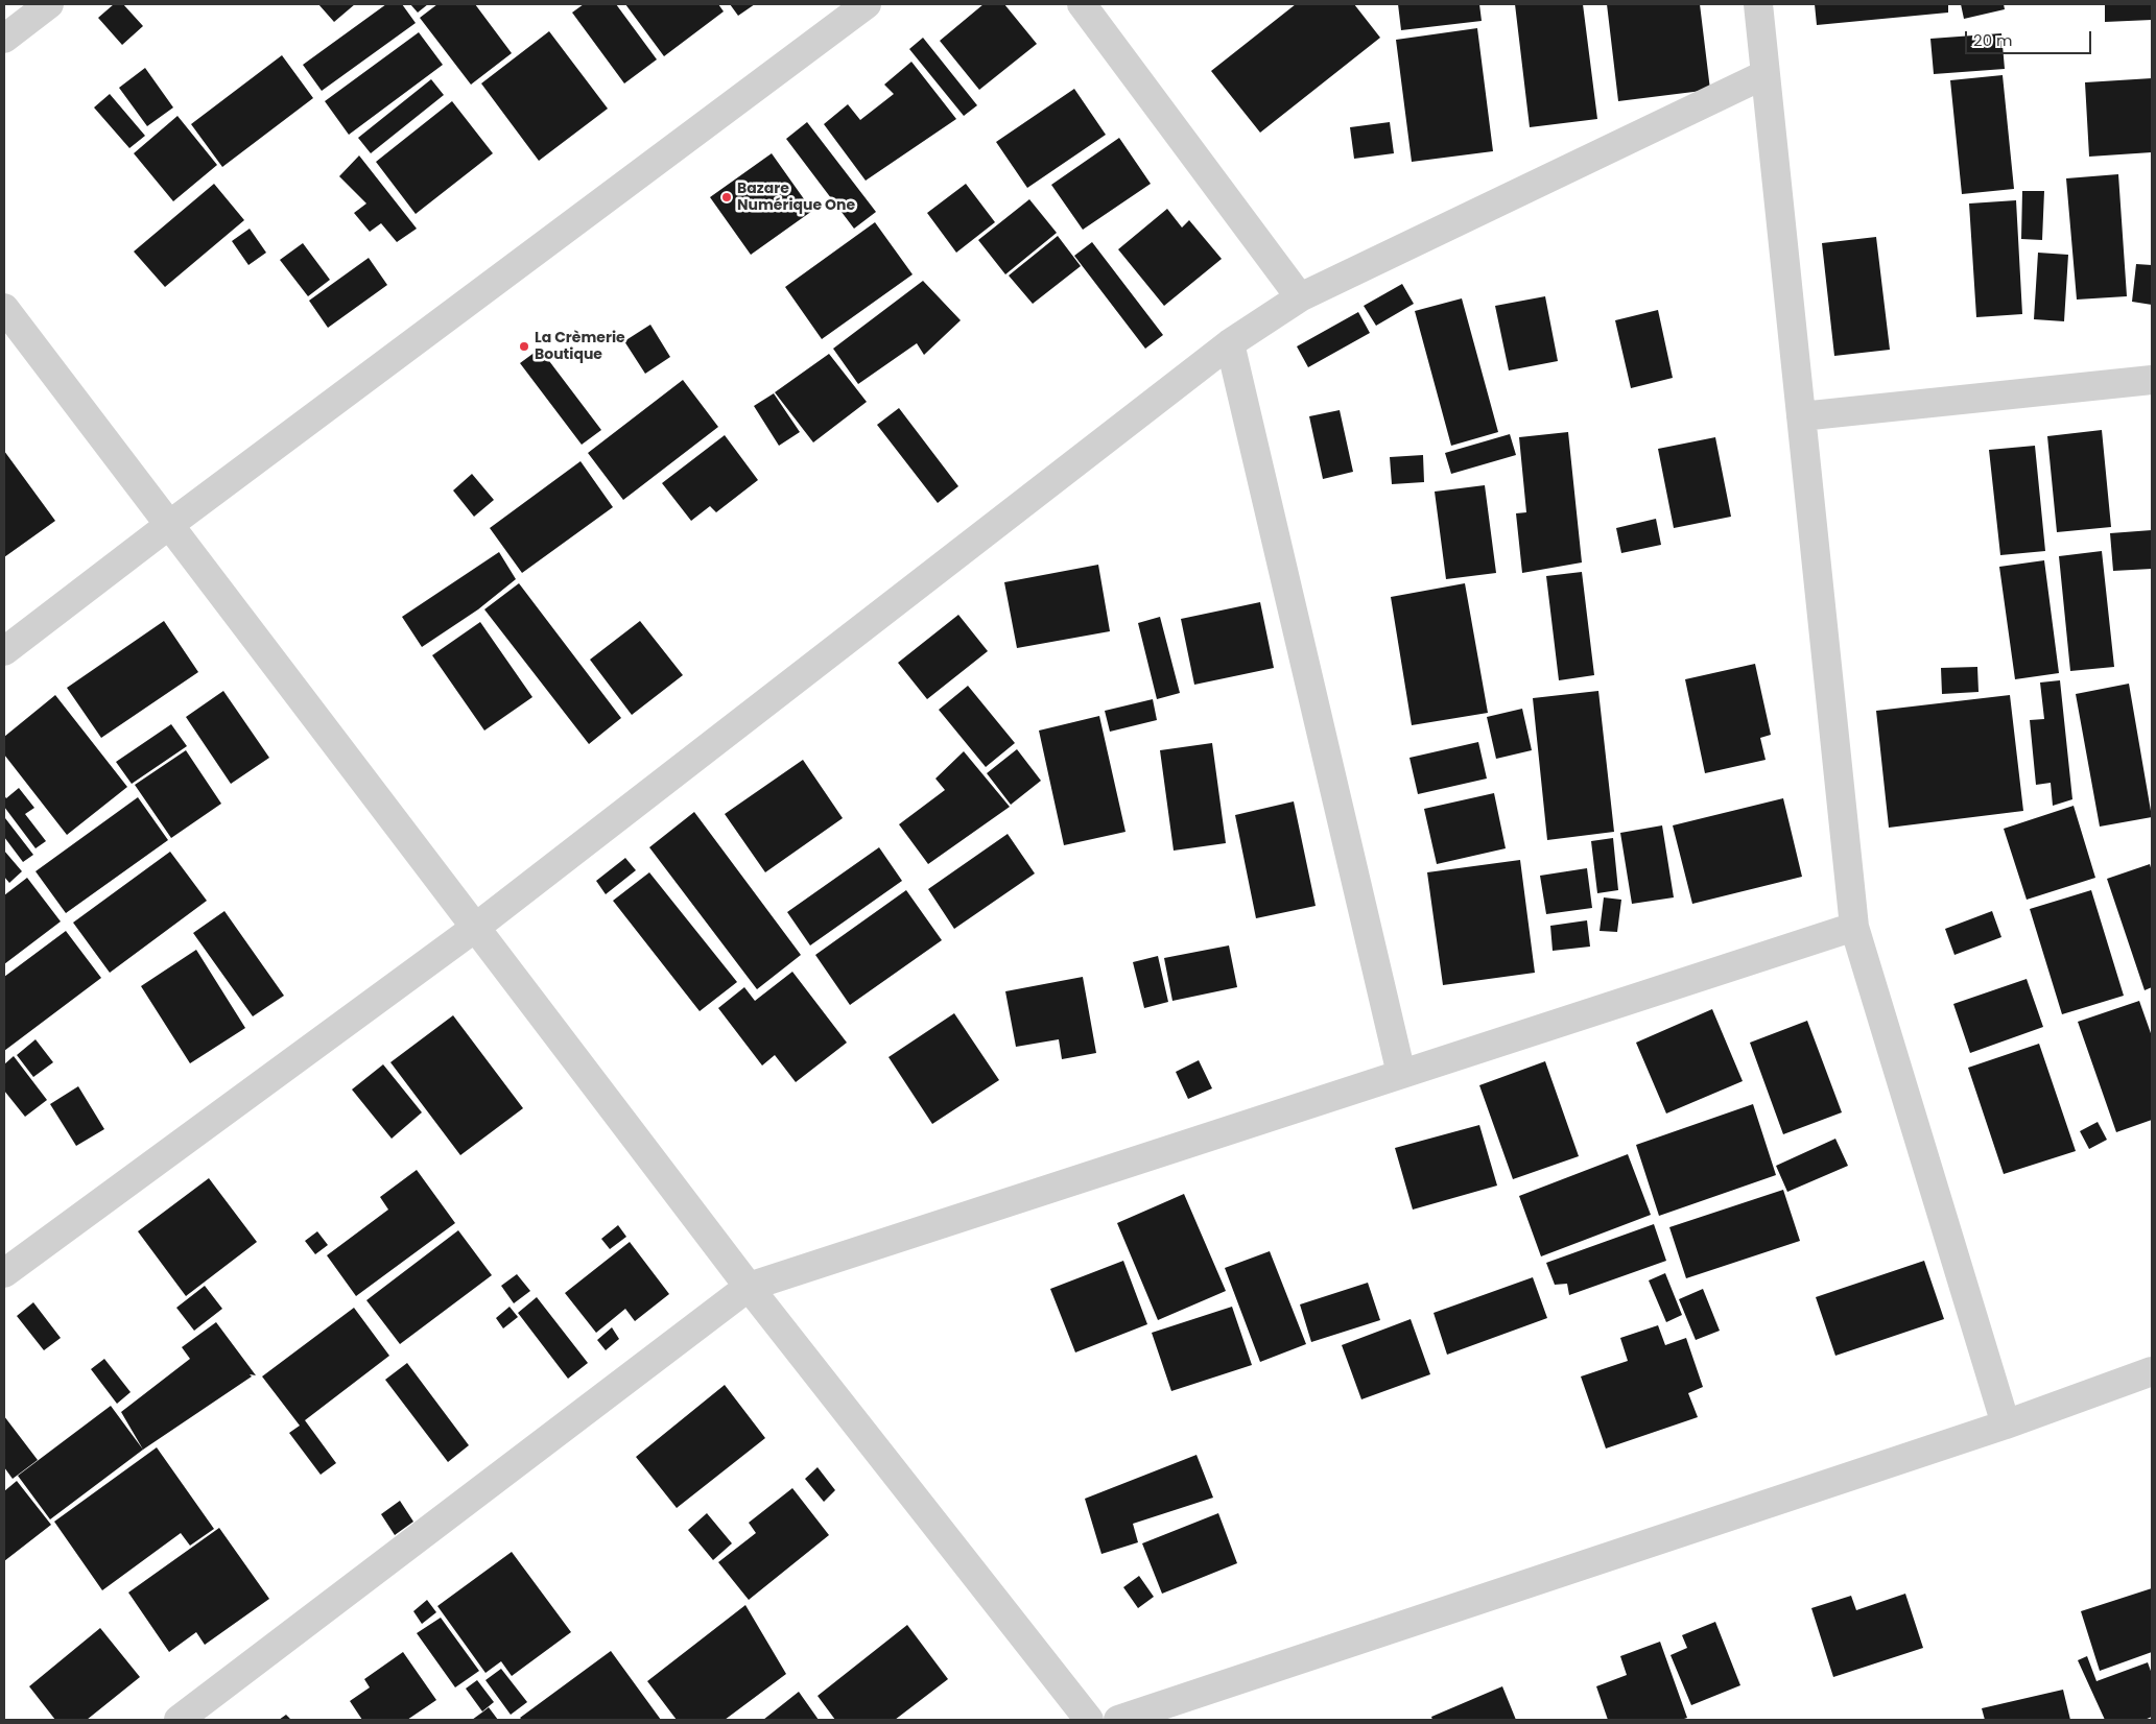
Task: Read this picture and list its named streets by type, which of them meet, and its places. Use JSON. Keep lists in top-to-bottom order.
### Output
{
  "places": ["Bazare Numérique One", "La Crèmerie Boutique"],
  "scale_bar": "20 m"
}
